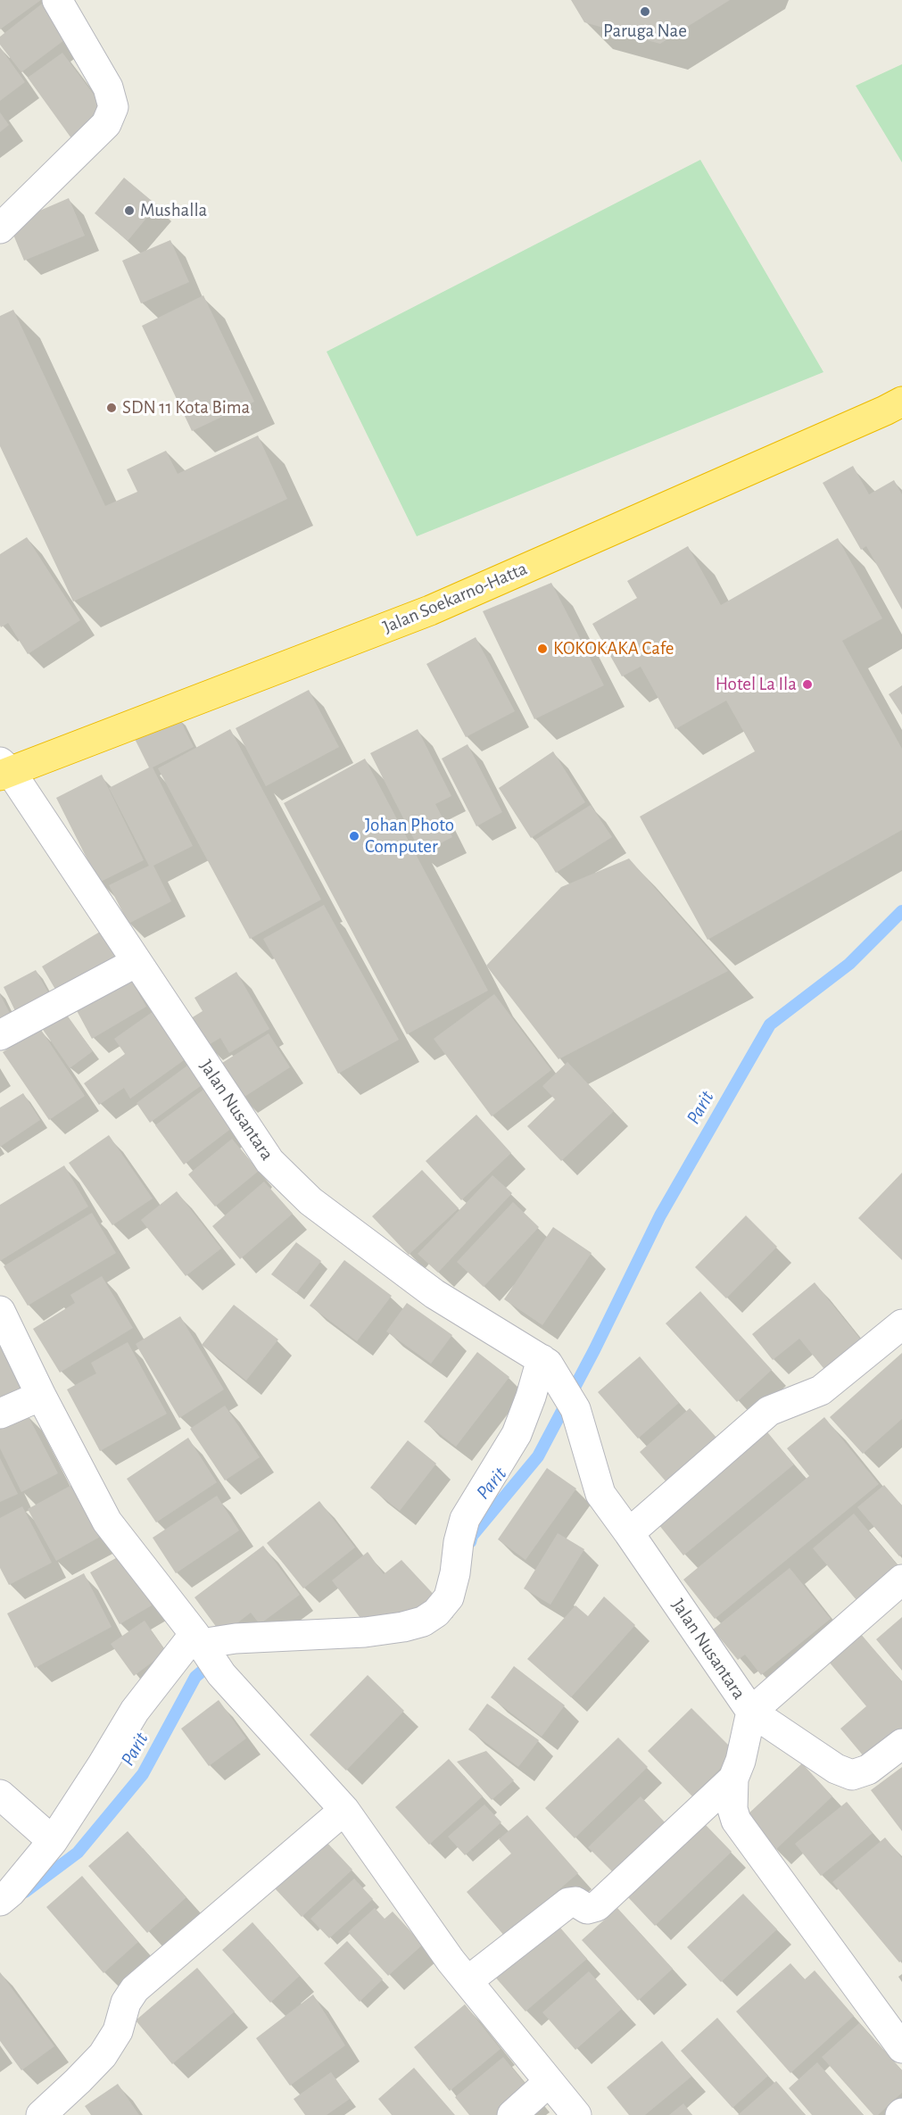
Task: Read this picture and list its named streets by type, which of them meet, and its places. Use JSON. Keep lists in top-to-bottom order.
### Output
{
  "streets": {
    "highway": ["Jalan Soekarno-Hatta"],
    "street": ["Jalan Nusantara"]
  },
  "crossings": [
    ["Jalan Soekarno-Hatta", "Jalan Nusantara"]
  ],
  "water": ["Parit"],
  "places": [
    "Paruga Nae",
    "Mushalla",
    "SDN 11 Kota Bima",
    "KOKOKAKA Cafe",
    "Hotel La Ila",
    "Johan Photo Computer"
  ]
}
